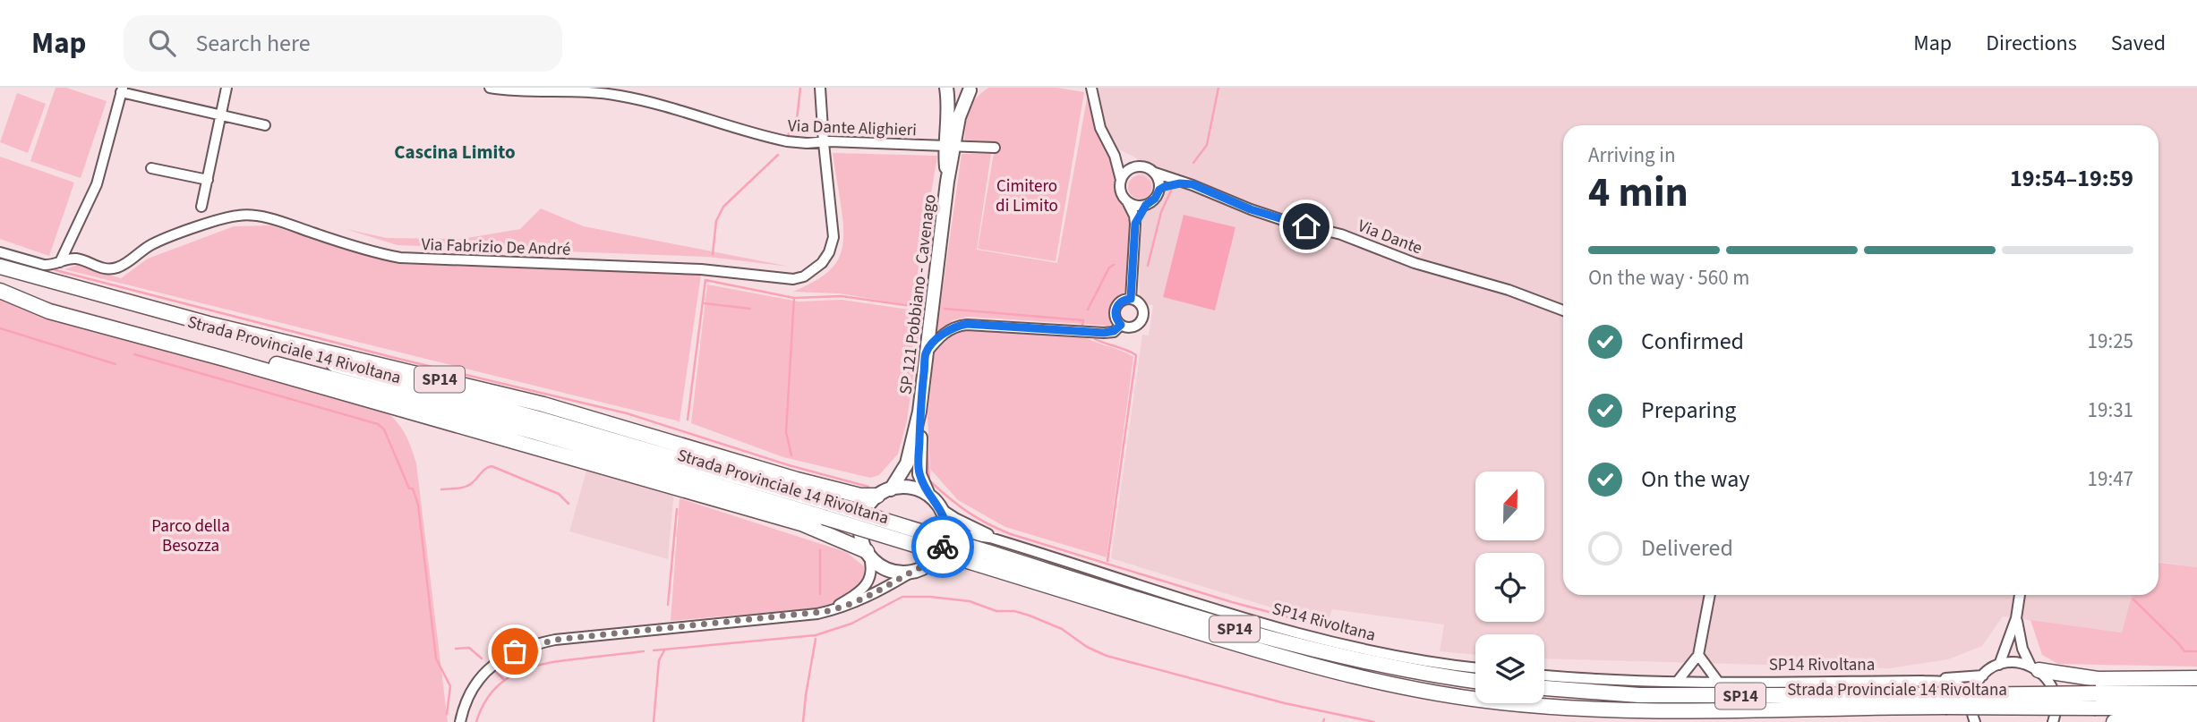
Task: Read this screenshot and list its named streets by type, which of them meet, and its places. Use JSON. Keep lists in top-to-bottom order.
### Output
{
  "streets": {
    "highway": ["Strada Provinciale 14 Rivoltana", "SP14"],
    "main road": ["SP 121 Pobbiano - Cavenago", "SP14 Rivoltana"],
    "street": ["Via Dante Alighieri", "Via Dante", "Via Fabrizio De André"]
  },
  "crossings": [
    ["Via Dante Alighieri", "Via Fabrizio De André"],
    ["Via Dante Alighieri", "SP 121 Pobbiano - Cavenago"],
    ["SP 121 Pobbiano - Cavenago", "SP14"],
    ["SP 121 Pobbiano - Cavenago", "SP14 Rivoltana"],
    ["Strada Provinciale 14 Rivoltana", "SP14"],
    ["SP14", "SP14 Rivoltana"]
  ],
  "districts": ["Cascina Limito"],
  "parks": ["Cimitero di Limito", "Parco della Besozza"],
  "north": "top",
  "page": {
    "header": "Map",
    "search": "Search here",
    "nav": ["Map", "Directions", "Saved"],
    "heading": ["4 min", "Arriving in", "19:54–19:59"],
    "bar": "On the way · 560 m",
    "list": [
      ["Confirmed", "19:25"],
      ["Preparing", "19:31"],
      ["On the way", "19:47"],
      "Delivered"
    ]
  }
}
